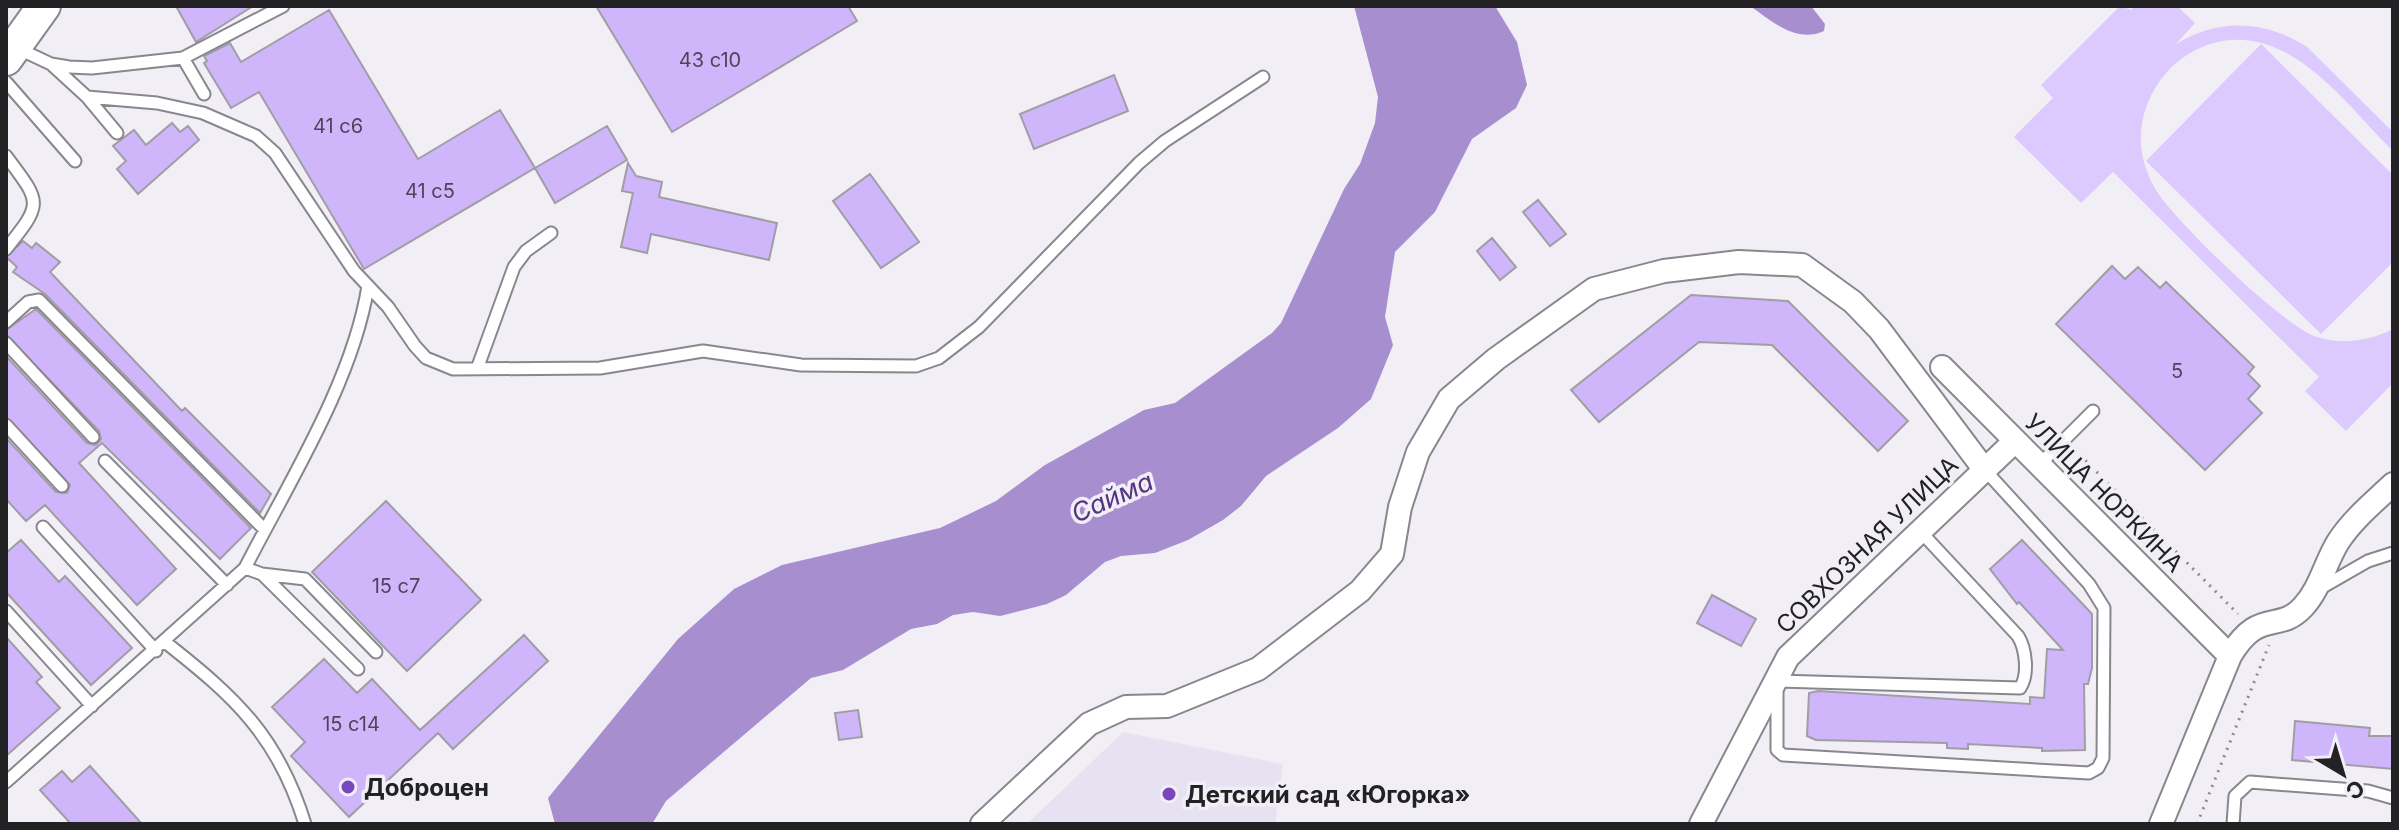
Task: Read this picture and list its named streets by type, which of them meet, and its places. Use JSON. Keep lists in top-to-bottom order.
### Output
{
  "streets": {
    "street": ["УЛИЦА НОРКИНА", "СОВХОЗНАЯ УЛИЦА"]
  },
  "crossings": [
    ["УЛИЦА НОРКИНА", "СОВХОЗНАЯ УЛИЦА"]
  ],
  "water": ["Сайма"],
  "places": ["Доброцен", "Детский сад «Югорка»"],
  "house_numbers": [
    "43 с10",
    "41 с6",
    "41 с5",
    "5",
    "15 с7",
    "15 с14"
  ],
  "north": "bottom right"
}
